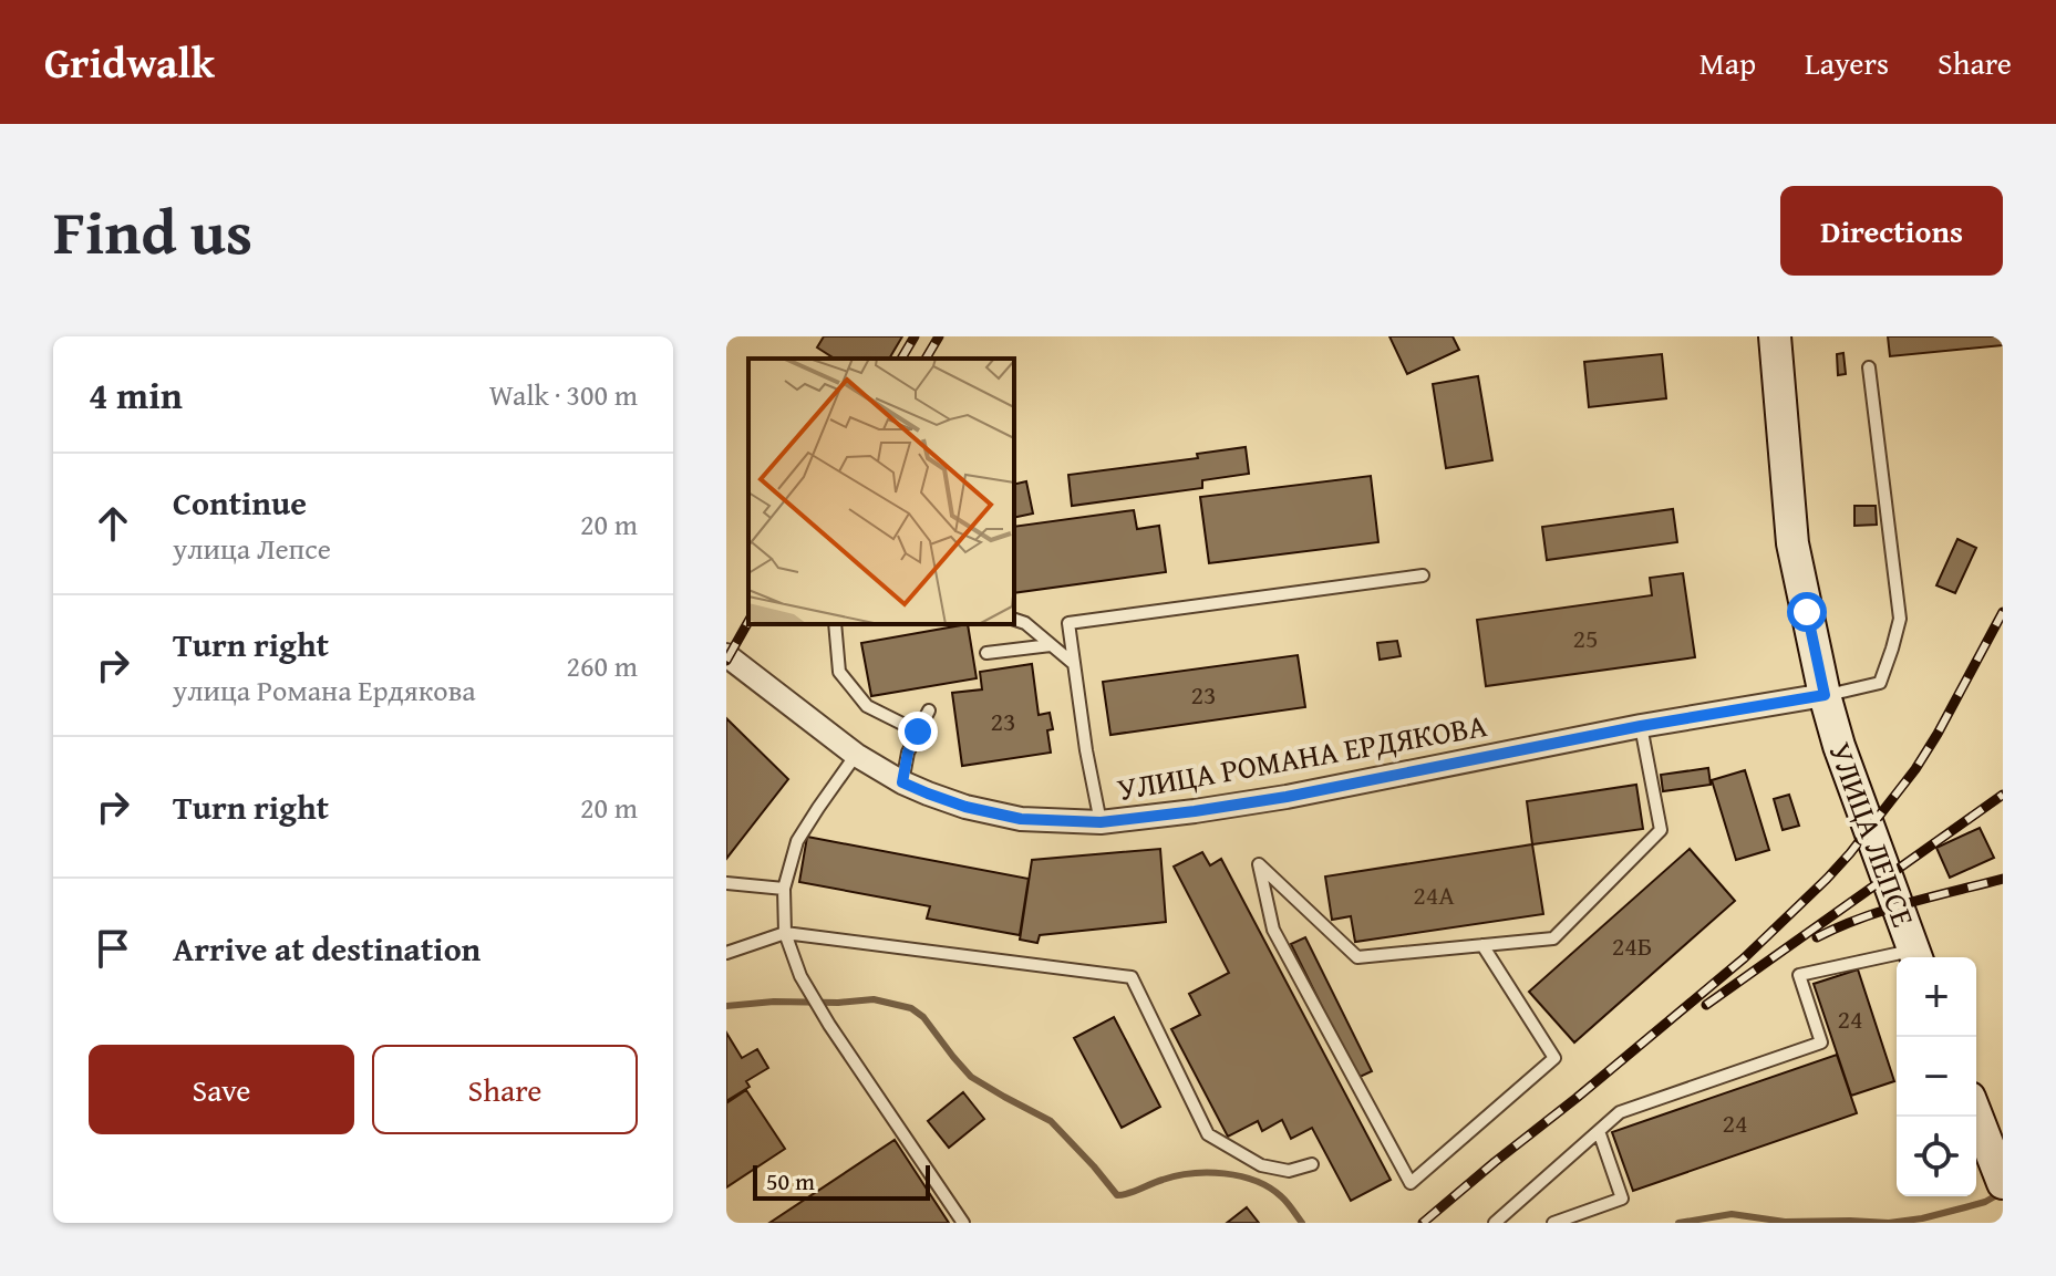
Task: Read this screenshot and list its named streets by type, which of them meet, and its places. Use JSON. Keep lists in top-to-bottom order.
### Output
{
  "streets": {
    "main road": ["УЛИЦА ЛЕПСЕ"],
    "street": ["УЛИЦА РОМАНА ЕРДЯКОВА"]
  },
  "crossings": [
    ["УЛИЦА РОМАНА ЕРДЯКОВА", "УЛИЦА ЛЕПСЕ"]
  ],
  "house_numbers": [
    "25",
    "23",
    "23",
    "24А",
    "24Б",
    "24",
    "24"
  ],
  "scale_bar": "50 m",
  "page": {
    "header": "Gridwalk",
    "nav": ["Map", "Layers", "Share"],
    "title": "Find us",
    "buttons": [
      "Directions",
      ["Save", "Share"]
    ],
    "heading": ["4 min", "Walk · 300 m"],
    "list": [
      ["Continue", "улица Лепсе", "20 m"],
      ["Turn right", "улица Романа Ердякова", "260 m"],
      ["Turn right", "20 m"],
      "Arrive at destination"
    ],
    "map_buttons": ["+", "−"],
    "scale": "50 m"
  }
}
